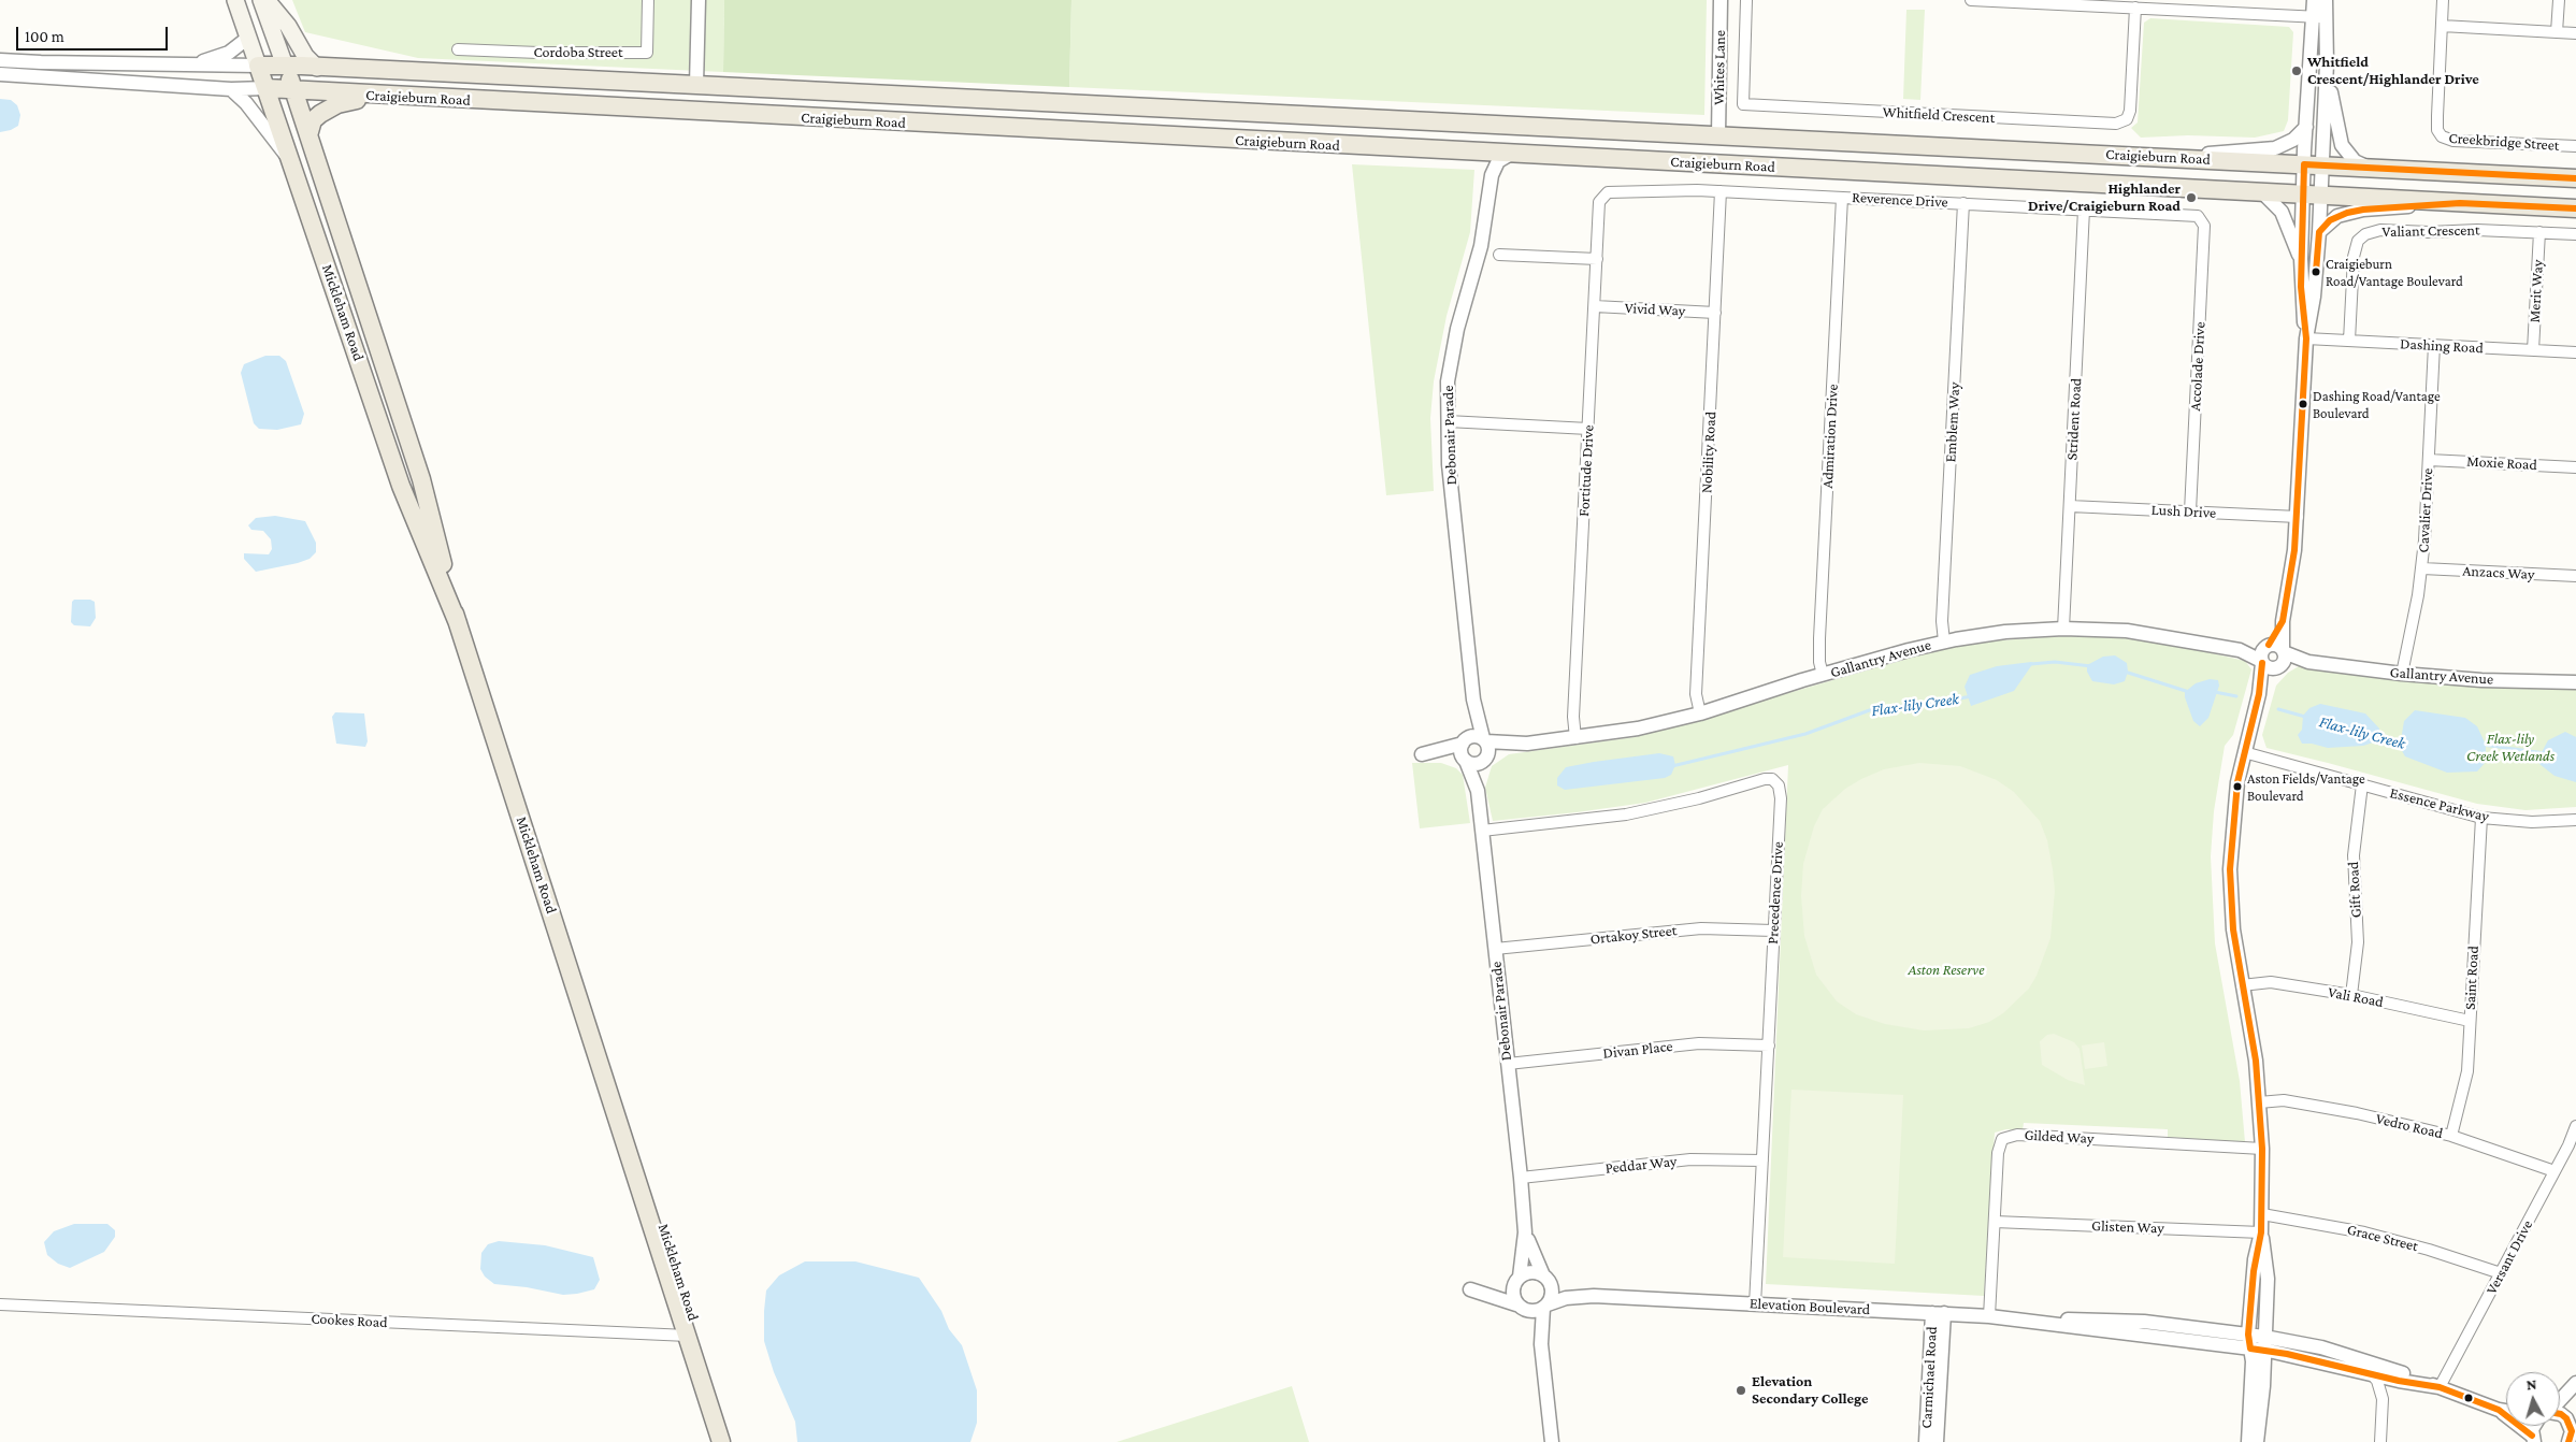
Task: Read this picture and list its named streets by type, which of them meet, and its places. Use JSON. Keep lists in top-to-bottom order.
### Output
{
  "streets": {
    "main road": ["Craigieburn Road", "Mickleham Road"],
    "street": [
      "Cordoba Street",
      "Whites Lane",
      "Whitfield Crescent",
      "Creekbridge Street",
      "Reverence Drive",
      "Valiant Crescent",
      "Merit Way",
      "Vivid Way",
      "Dashing Road",
      "Accolade Drive",
      "Strident Road",
      "Emblem Way",
      "Debonair Parade",
      "Admiration Drive",
      "Nobility Road",
      "Moxie Road",
      "Fortitude Drive",
      "Cavalier Drive",
      "Lush Drive",
      "Anzacs Way",
      "Gallantry Avenue",
      "Essence Parkway",
      "Gift Road",
      "Precedence Drive",
      "Ortakoy Street",
      "Saint Road",
      "Vali Road",
      "Divan Place",
      "Vedro Road",
      "Gilded Way",
      "Peddar Way",
      "Glisten Way",
      "Grace Street",
      "Versant Drive",
      "Elevation Boulevard",
      "Cookes Road",
      "Carmichael Road"
    ]
  },
  "crossings": [
    ["Whites Lane", "Craigieburn Road"],
    ["Craigieburn Road", "Mickleham Road"],
    ["Reverence Drive", "Accolade Drive"],
    ["Reverence Drive", "Strident Road"],
    ["Reverence Drive", "Emblem Way"],
    ["Reverence Drive", "Admiration Drive"],
    ["Reverence Drive", "Nobility Road"],
    ["Reverence Drive", "Fortitude Drive"],
    ["Valiant Crescent", "Merit Way"],
    ["Valiant Crescent", "Dashing Road"],
    ["Merit Way", "Dashing Road"],
    ["Vivid Way", "Nobility Road"],
    ["Vivid Way", "Fortitude Drive"],
    ["Mickleham Road", "Cookes Road"],
    ["Dashing Road", "Cavalier Drive"],
    ["Accolade Drive", "Lush Drive"],
    ["Strident Road", "Lush Drive"],
    ["Strident Road", "Gallantry Avenue"],
    ["Emblem Way", "Gallantry Avenue"],
    ["Debonair Parade", "Gallantry Avenue"],
    ["Debonair Parade", "Precedence Drive"],
    ["Debonair Parade", "Ortakoy Street"],
    ["Debonair Parade", "Divan Place"],
    ["Debonair Parade", "Peddar Way"],
    ["Debonair Parade", "Elevation Boulevard"],
    ["Admiration Drive", "Gallantry Avenue"],
    ["Nobility Road", "Gallantry Avenue"],
    ["Moxie Road", "Cavalier Drive"],
    ["Fortitude Drive", "Gallantry Avenue"],
    ["Cavalier Drive", "Anzacs Way"],
    ["Cavalier Drive", "Gallantry Avenue"],
    ["Essence Parkway", "Gift Road"],
    ["Essence Parkway", "Saint Road"],
    ["Gift Road", "Vali Road"],
    ["Precedence Drive", "Ortakoy Street"],
    ["Precedence Drive", "Divan Place"],
    ["Precedence Drive", "Peddar Way"],
    ["Precedence Drive", "Elevation Boulevard"],
    ["Saint Road", "Vali Road"],
    ["Saint Road", "Vedro Road"],
    ["Vedro Road", "Versant Drive"],
    ["Gilded Way", "Glisten Way"],
    ["Gilded Way", "Elevation Boulevard"],
    ["Grace Street", "Versant Drive"],
    ["Versant Drive", "Elevation Boulevard"],
    ["Elevation Boulevard", "Carmichael Road"]
  ],
  "water": ["Flax-lily Creek"],
  "parks": ["Flax-lily Creek Wetlands", "Aston Reserve"],
  "places": [
    "Whitfield Crescent/Highlander Drive",
    "Highlander Drive/Craigieburn Road",
    "Craigieburn Road/Vantage Boulevard",
    "Dashing Road/Vantage Boulevard",
    "Aston Fields/Vantage Boulevard",
    "Elevation Secondary College"
  ],
  "scale_bar": "100 m",
  "north": "top"
}
